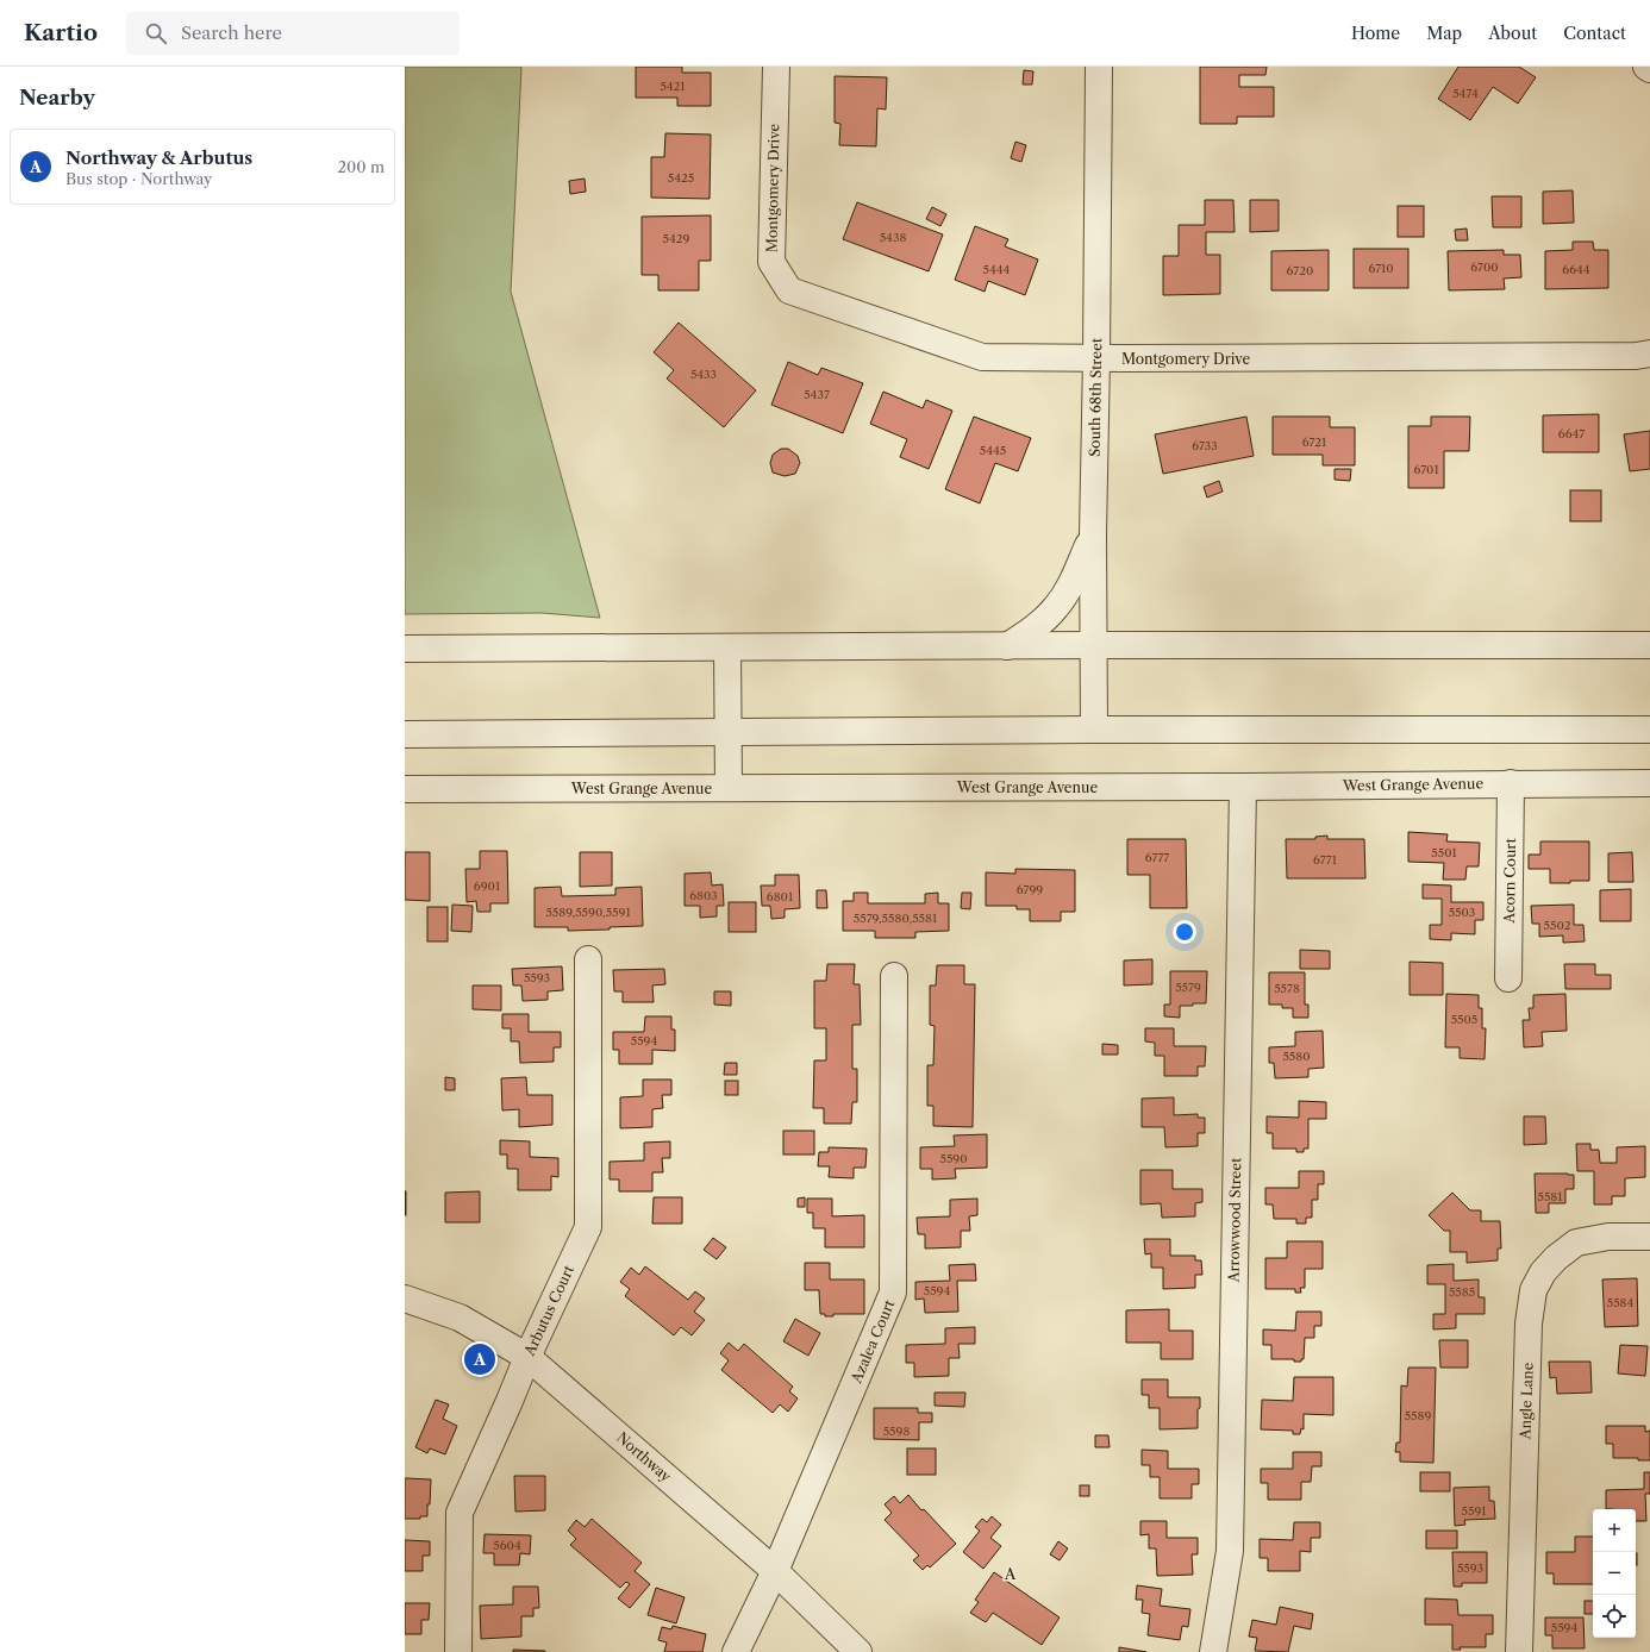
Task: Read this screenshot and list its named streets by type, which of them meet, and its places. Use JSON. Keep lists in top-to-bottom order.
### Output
{
  "streets": {
    "street": [
      "Montgomery Drive",
      "South 68th Street",
      "West Grange Avenue",
      "Acorn Court",
      "Arrowwood Street",
      "Arbutus Court",
      "Azalea Court",
      "Angle Lane",
      "Northway"
    ]
  },
  "crossings": [
    ["Montgomery Drive", "South 68th Street"],
    ["West Grange Avenue", "Acorn Court"],
    ["West Grange Avenue", "Arrowwood Street"],
    ["Arbutus Court", "Northway"],
    ["Azalea Court", "Northway"]
  ],
  "districts": ["A"],
  "house_numbers": [
    "5421",
    "5474",
    "5425",
    "5438",
    "5429",
    "6700",
    "6710",
    "5444",
    "6644",
    "6720",
    "5433",
    "5437",
    "6647",
    "6721",
    "6733",
    "5445",
    "6701",
    "5501",
    "6777",
    "6771",
    "6901",
    "6799",
    "6803",
    "6801",
    "5589,5590,5591",
    "5503",
    "5579,5580,5581",
    "5502",
    "5593",
    "5579",
    "5578",
    "5505",
    "5594",
    "5580",
    "5590",
    "5581",
    "5594",
    "5585",
    "5584",
    "5589",
    "5598",
    "5591",
    "5604",
    "5593",
    "5594"
  ],
  "page": {
    "header": "Kartio",
    "search": "Search here",
    "nav": [
      "Home",
      "Map",
      "About",
      "Contact"
    ],
    "heading": "Nearby",
    "list": [
      {
        "mark": "A",
        "name": "Northway & Arbutus",
        "note": "Bus stop · Northway",
        "value": "200 m"
      }
    ],
    "pins": "A",
    "map_buttons": ["+", "−"]
  }
}
